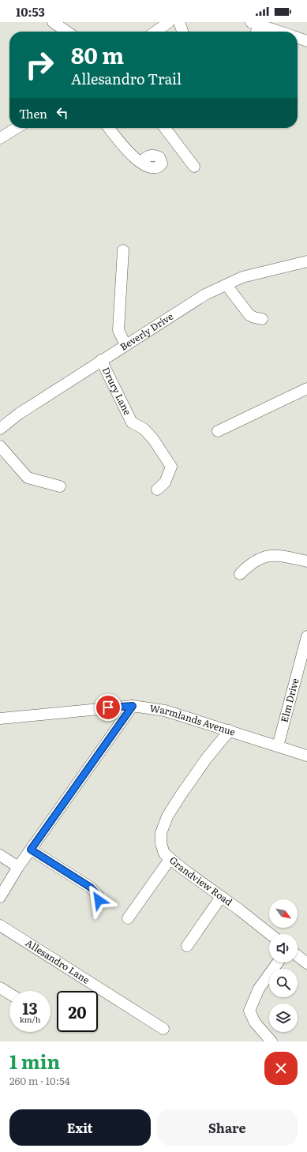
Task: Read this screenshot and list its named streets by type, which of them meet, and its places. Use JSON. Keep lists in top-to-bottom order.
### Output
{
  "streets": {
    "street": [
      "Beverly Drive",
      "Drury Lane",
      "Elm Drive",
      "Warmlands Avenue",
      "Grandview Road",
      "Allesandro Lane"
    ]
  },
  "crossings": [
    ["Beverly Drive", "Drury Lane"],
    ["Elm Drive", "Warmlands Avenue"],
    ["Warmlands Avenue", "Grandview Road"]
  ],
  "north": "bottom right",
  "page": {
    "status": "10:53",
    "turn": ["80 m", "Allesandro Trail"],
    "then": "Then",
    "speed": "13 km/h",
    "limit": "20",
    "heading": ["1 min", "260 m · 10:54"],
    "buttons": ["Exit", "Share"]
  }
}
